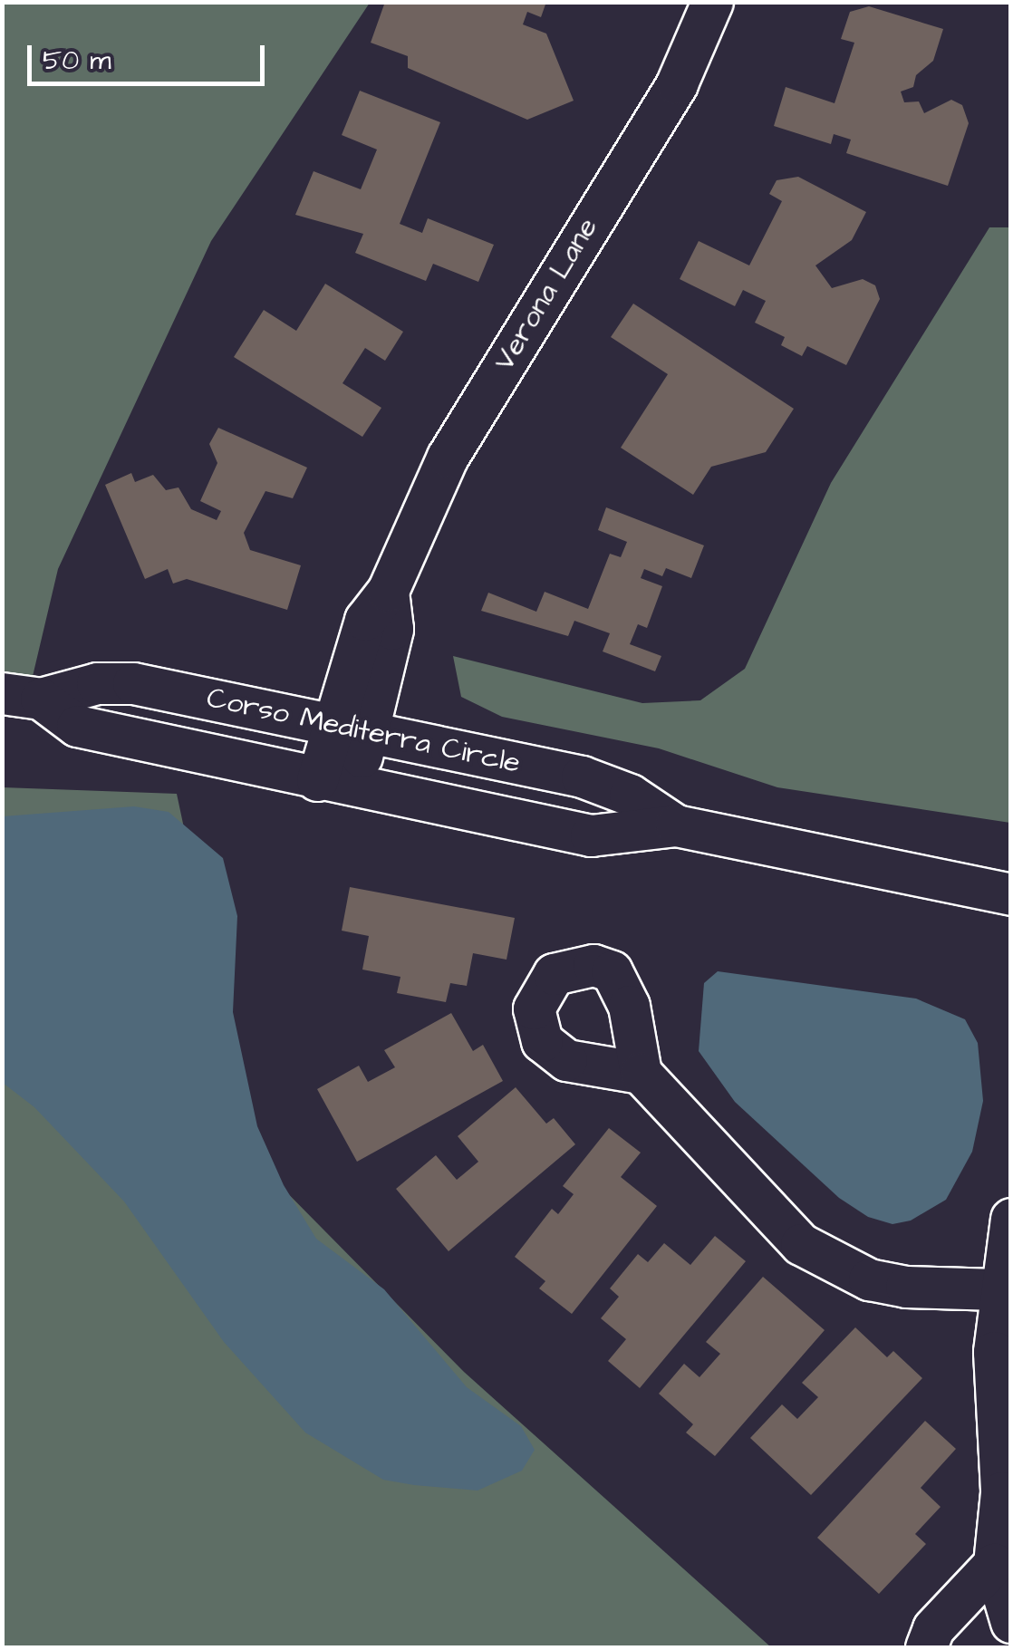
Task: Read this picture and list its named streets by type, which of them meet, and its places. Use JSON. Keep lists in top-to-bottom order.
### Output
{
  "streets": {
    "street": ["Verona Lane", "Corso Mediterra Circle"]
  },
  "crossings": [
    ["Verona Lane", "Corso Mediterra Circle"]
  ],
  "scale_bar": "50 m"
}
